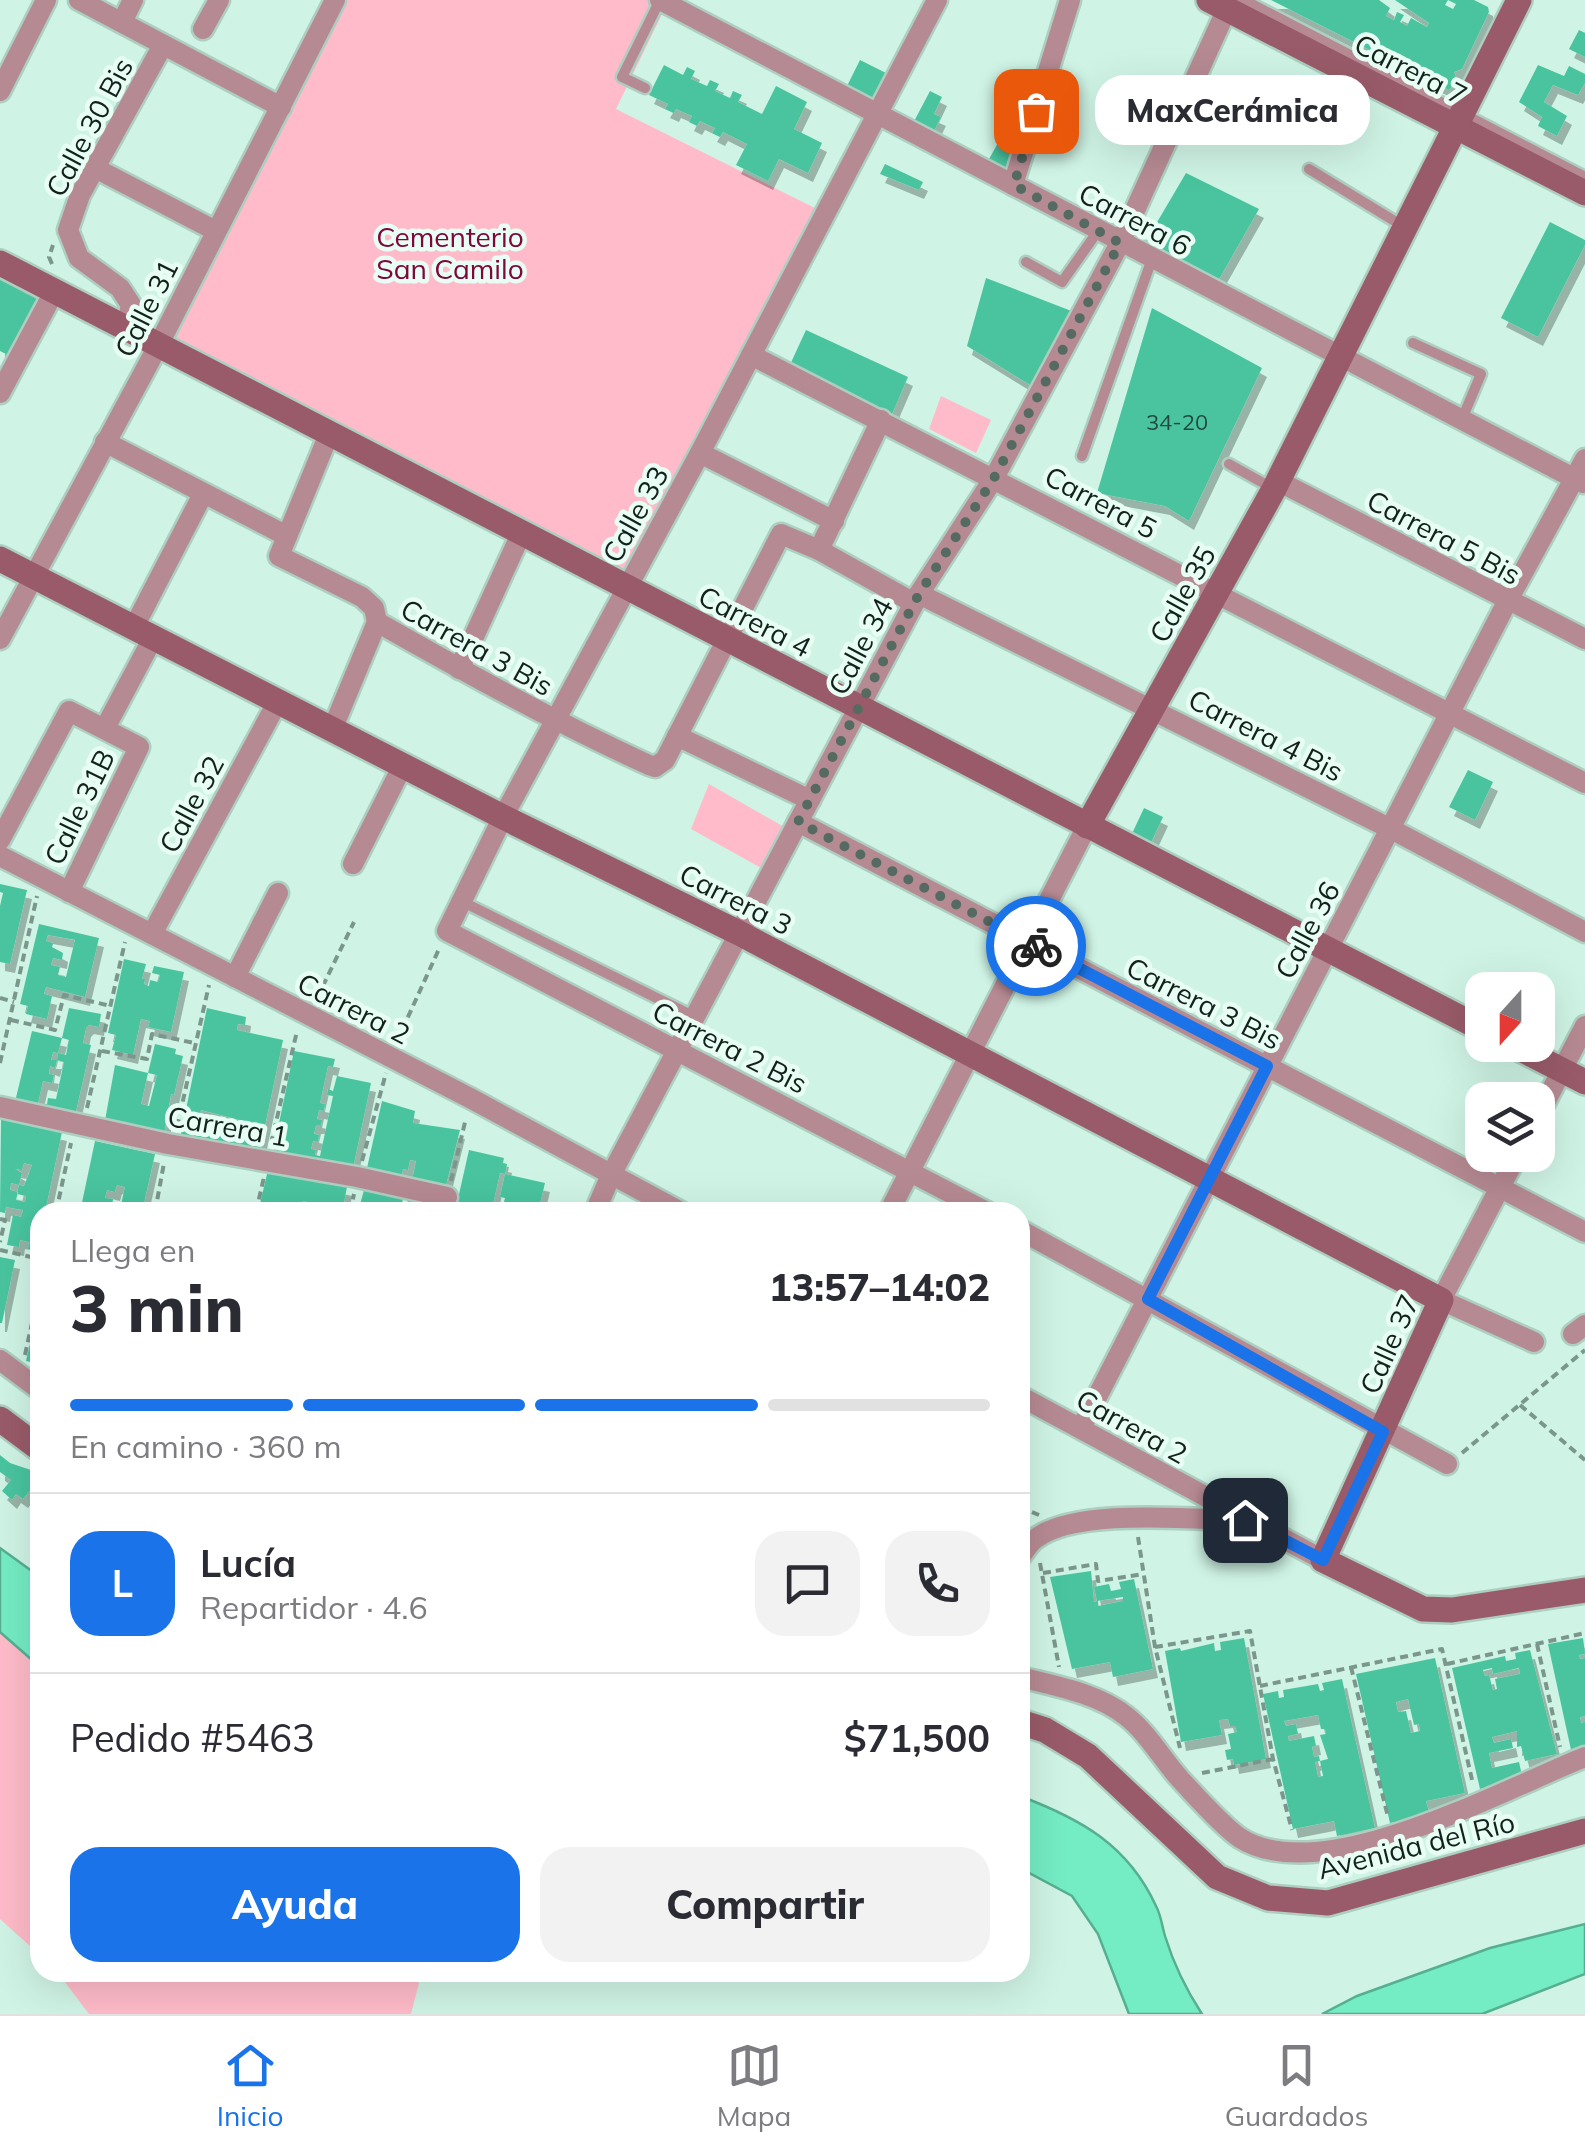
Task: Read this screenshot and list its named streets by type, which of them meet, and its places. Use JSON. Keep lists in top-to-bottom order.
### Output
{
  "streets": {
    "main road": [
      "Carrera 7",
      "Calle 35",
      "Carrera 4",
      "Carrera 3",
      "Calle 37",
      "Avenida del Río"
    ],
    "street": [
      "Calle 30 Bis",
      "Carrera 6",
      "Calle 31",
      "Carrera 5",
      "Calle 33",
      "Carrera 5 Bis",
      "Calle 34",
      "Carrera 3 Bis",
      "Carrera 4 Bis",
      "Calle 32",
      "Calle 31B",
      "Calle 36",
      "Carrera 2",
      "Carrera 2 Bis",
      "Carrera 1"
    ]
  },
  "crossings": [
    ["Carrera 7", "Calle 35"],
    ["Carrera 7", "Calle 34"],
    ["Calle 30 Bis", "Carrera 4"],
    ["Carrera 6", "Calle 33"],
    ["Carrera 6", "Calle 35"],
    ["Carrera 6", "Calle 34"],
    ["Carrera 6", "Calle 36"],
    ["Calle 31", "Carrera 4"],
    ["Calle 31", "Carrera 3"],
    ["Carrera 5", "Calle 33"],
    ["Carrera 5", "Calle 35"],
    ["Carrera 5", "Calle 34"],
    ["Carrera 5", "Calle 36"],
    ["Calle 33", "Carrera 4"],
    ["Calle 33", "Carrera 3 Bis"],
    ["Calle 33", "Carrera 3"],
    ["Calle 33", "Carrera 2 Bis"],
    ["Carrera 5 Bis", "Calle 35"],
    ["Carrera 5 Bis", "Calle 36"],
    ["Calle 35", "Carrera 4"],
    ["Calle 35", "Carrera 3 Bis"],
    ["Calle 35", "Carrera 4 Bis"],
    ["Calle 35", "Carrera 3"],
    ["Calle 35", "Carrera 2 Bis"],
    ["Carrera 4", "Calle 34"],
    ["Carrera 4", "Calle 36"],
    ["Calle 34", "Carrera 3 Bis"],
    ["Calle 34", "Carrera 4 Bis"],
    ["Calle 34", "Carrera 3"],
    ["Calle 34", "Carrera 2"],
    ["Calle 34", "Carrera 2 Bis"],
    ["Carrera 3 Bis", "Calle 36"],
    ["Carrera 3 Bis", "Calle 37"],
    ["Carrera 4 Bis", "Calle 36"],
    ["Calle 32", "Carrera 3"],
    ["Calle 32", "Carrera 2"],
    ["Calle 31B", "Carrera 2"],
    ["Carrera 3", "Calle 36"],
    ["Carrera 3", "Calle 37"],
    ["Calle 36", "Carrera 2"],
    ["Carrera 2", "Calle 37"]
  ],
  "parks": ["Cementerio San Camilo"],
  "places": ["MaxCerámica"],
  "house_numbers": ["34-20"],
  "north": "bottom",
  "page": {
    "bubble": "MaxCerámica",
    "heading": ["3 min", "Llega en", "13:57–14:02"],
    "panel": [
      "Lucía",
      "Repartidor · 4.6",
      "Pedido #5463",
      "$71,500"
    ],
    "bar": "En camino · 360 m",
    "round": "L",
    "buttons": ["Ayuda", "Compartir"],
    "tabs": ["Inicio", "Mapa", "Guardados"]
  }
}
